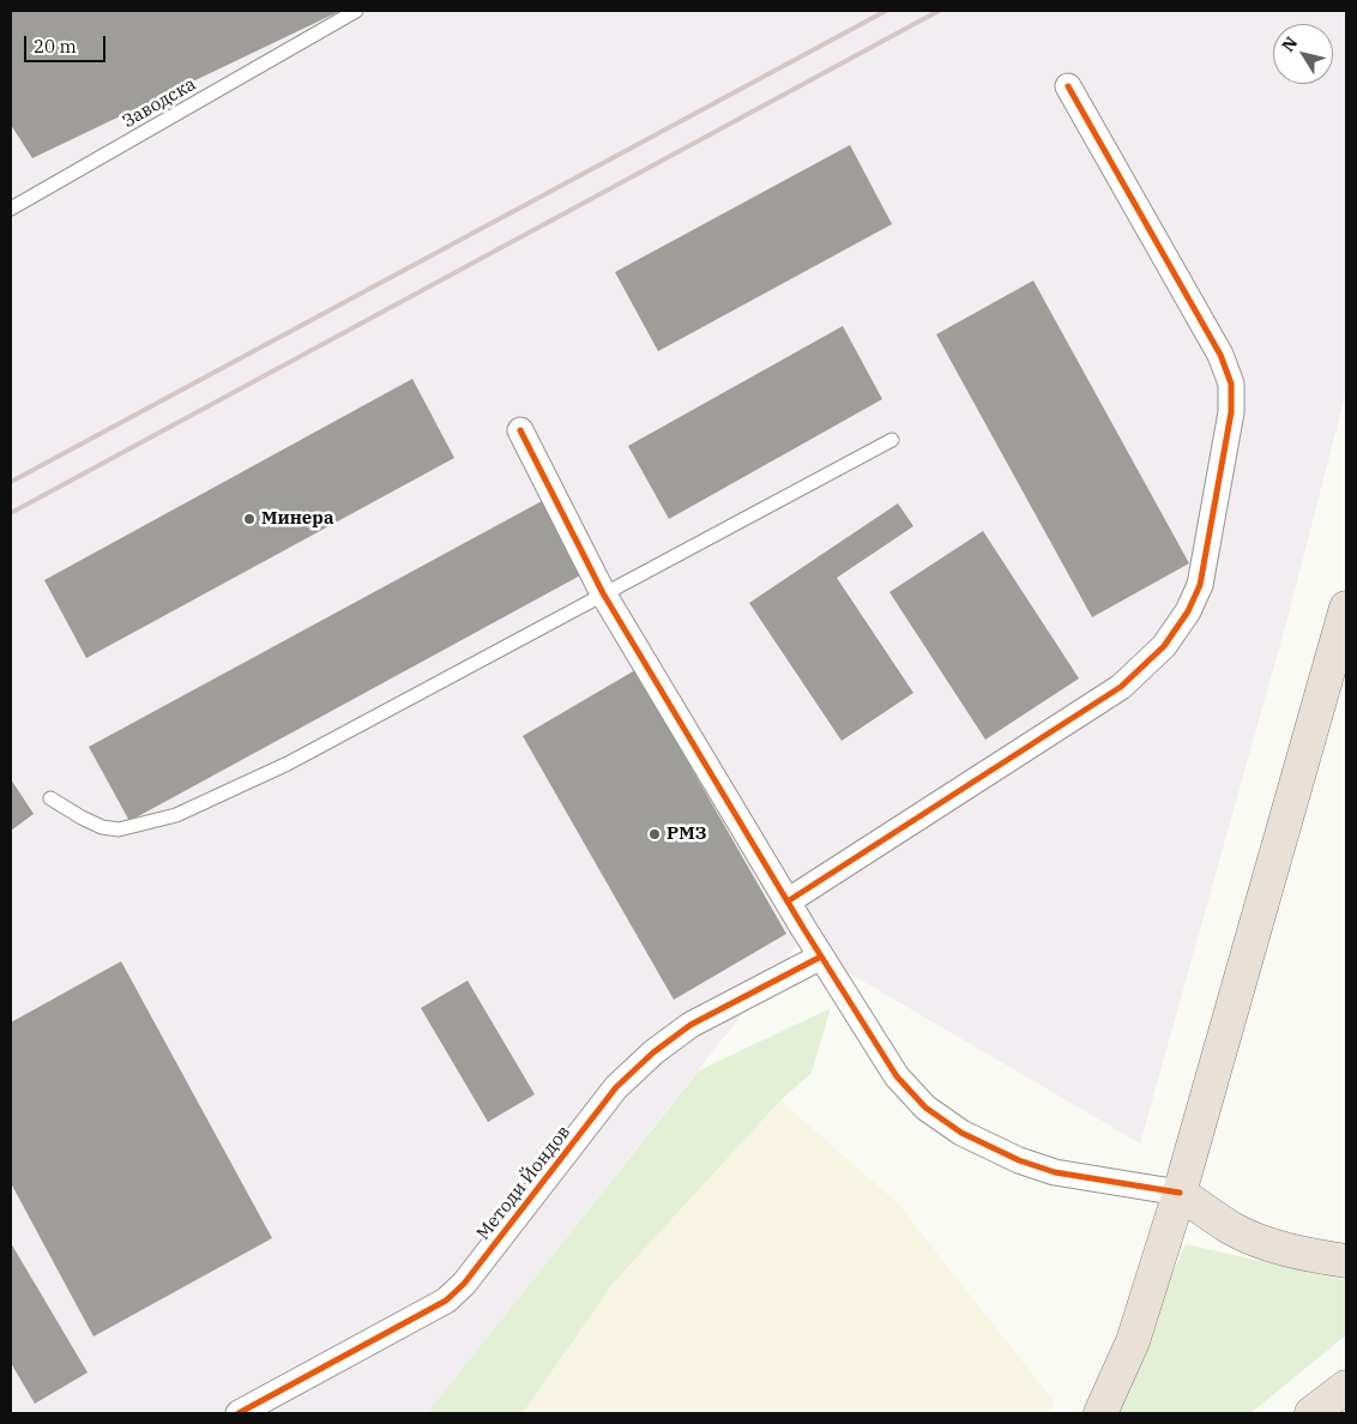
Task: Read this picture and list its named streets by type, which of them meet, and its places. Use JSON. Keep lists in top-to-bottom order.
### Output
{
  "streets": {
    "street": ["Методи Йондов"],
    "lane": ["Заводска"]
  },
  "places": ["Минера", "РМЗ"],
  "scale_bar": "20 m",
  "north": "top left"
}
